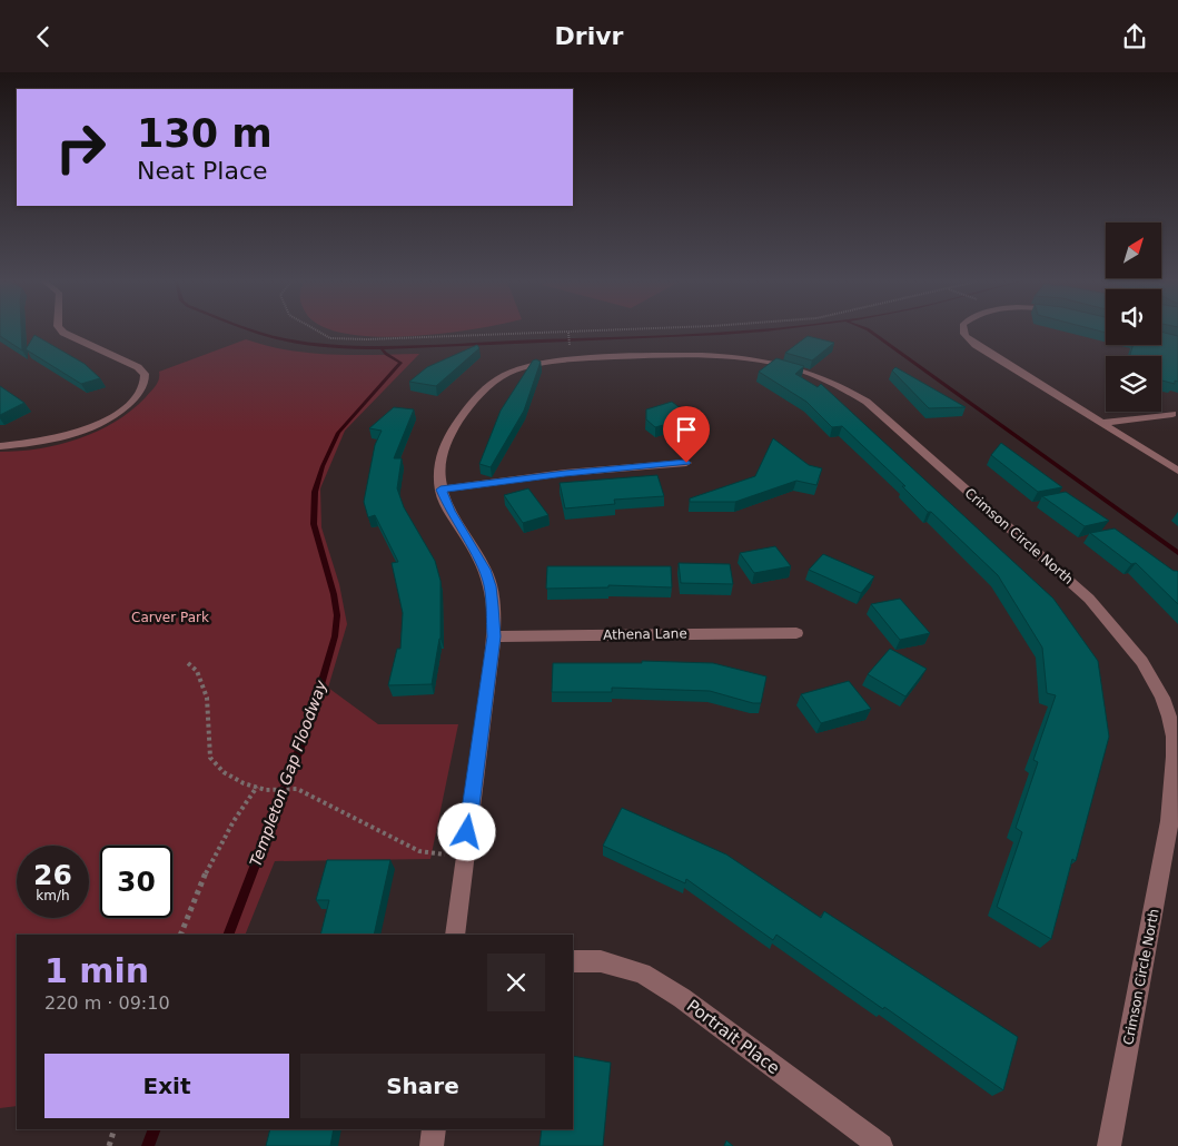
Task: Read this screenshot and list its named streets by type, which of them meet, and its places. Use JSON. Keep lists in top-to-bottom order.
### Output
{
  "streets": {
    "street": ["Crimson Circle North", "Athena Lane", "Portrait Place"]
  },
  "water": ["Templeton Gap Floodway"],
  "parks": ["Carver Park"],
  "north": "top right",
  "page": {
    "header": "Drivr",
    "turn": ["130 m", "Neat Place"],
    "speed": "26 km/h",
    "limit": "30",
    "heading": ["1 min", "220 m · 09:10"],
    "buttons": ["Exit", "Share"]
  }
}
